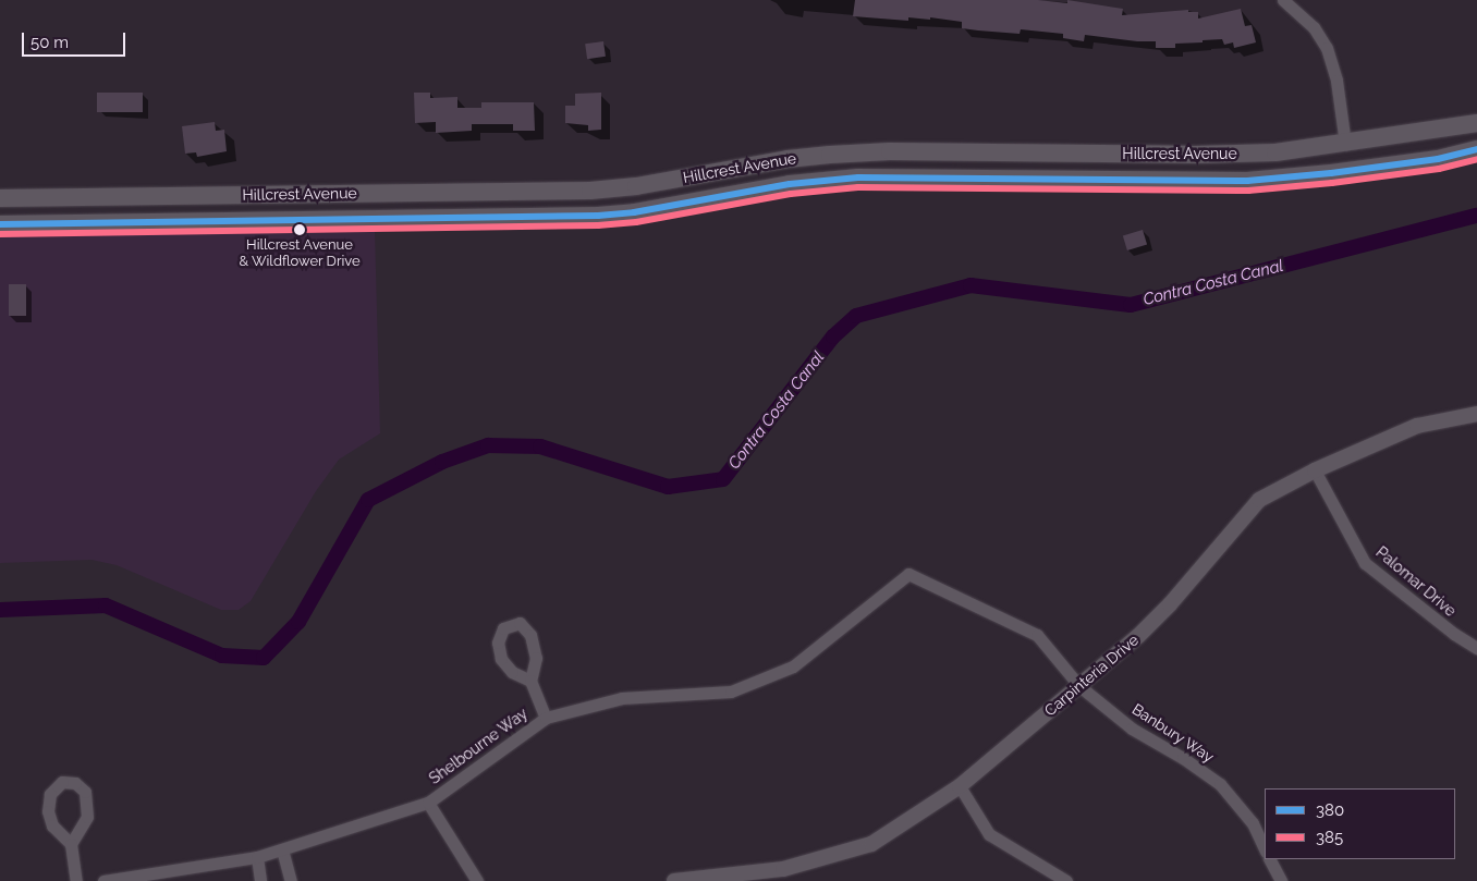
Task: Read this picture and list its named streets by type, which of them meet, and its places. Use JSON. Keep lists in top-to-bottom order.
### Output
{
  "streets": {
    "main road": ["Hillcrest Avenue"],
    "street": [
      "Palomar Drive",
      "Carpinteria Drive",
      "Banbury Way",
      "Shelbourne Way"
    ]
  },
  "crossings": [
    ["Palomar Drive", "Carpinteria Drive"],
    ["Carpinteria Drive", "Banbury Way"],
    ["Banbury Way", "Shelbourne Way"]
  ],
  "water": ["Contra Costa Canal"],
  "places": ["Hillcrest Avenue & Wildflower Drive"],
  "lines": ["transit line 380", "transit line 385"],
  "legend": ["380", "385"],
  "scale_bar": "50 m"
}
